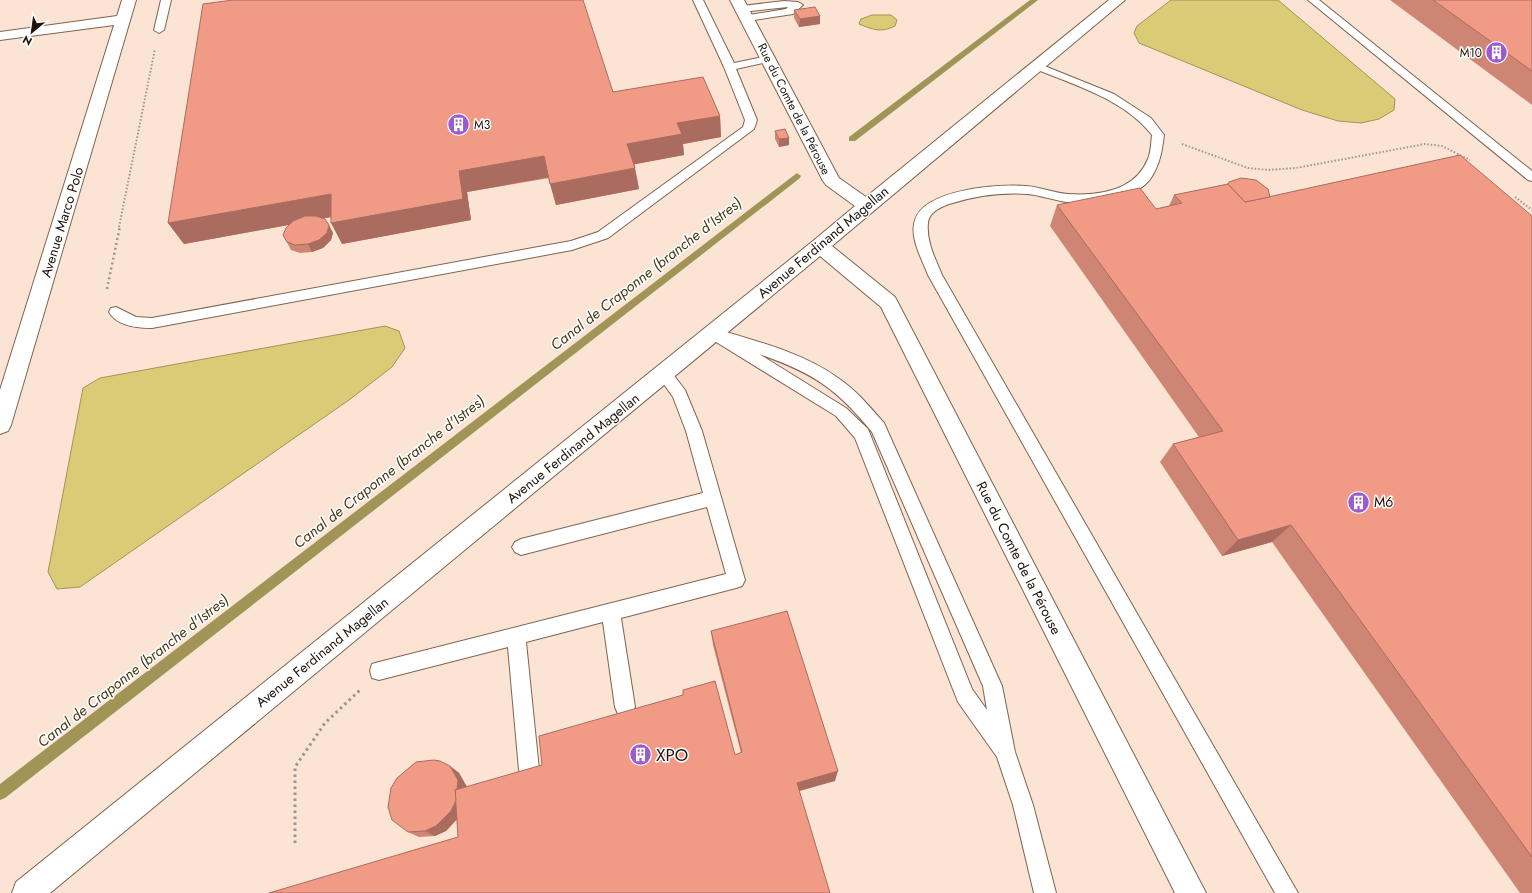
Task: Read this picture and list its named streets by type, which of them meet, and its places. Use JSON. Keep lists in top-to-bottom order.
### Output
{
  "streets": {
    "street": ["Rue du Comte de la Pérouse", "Avenue Marco Polo", "Avenue Ferdinand Magellan"]
  },
  "crossings": [
    ["Rue du Comte de la Pérouse", "Avenue Ferdinand Magellan"]
  ],
  "water": ["Canal de Craponne (branche d'Istres)"],
  "places": {
    "building": [
      "M10",
      "M3",
      "M6",
      "XPO"
    ]
  },
  "north": "bottom left"
}
